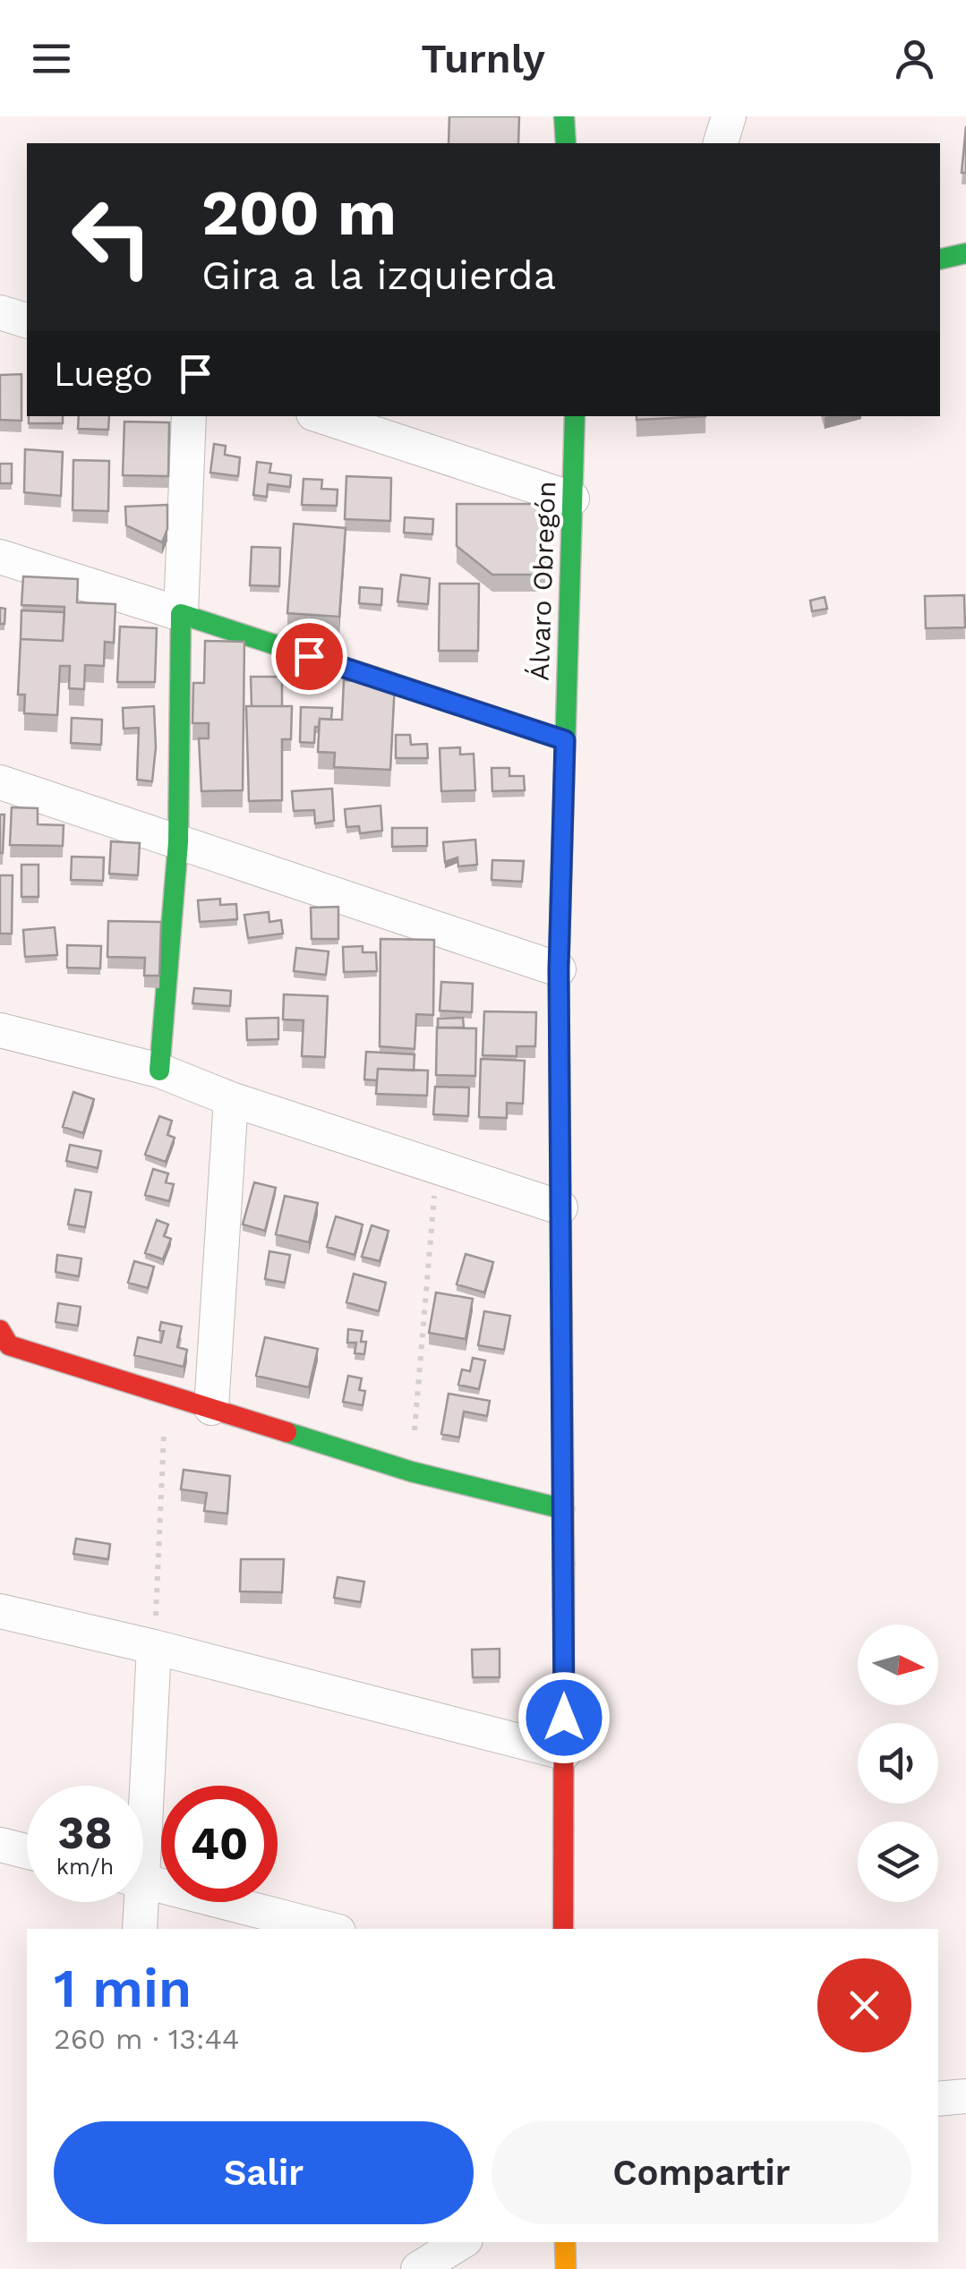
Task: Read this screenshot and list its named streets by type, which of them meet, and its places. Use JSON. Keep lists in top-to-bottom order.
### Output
{
  "streets": {
    "street": ["Álvaro Obregón"]
  },
  "north": "right",
  "page": {
    "header": "Turnly",
    "turn": ["200 m", "Gira a la izquierda"],
    "then": "Luego",
    "speed": "38 km/h",
    "limit": "40",
    "heading": ["1 min", "260 m · 13:44"],
    "buttons": ["Salir", "Compartir"]
  }
}
